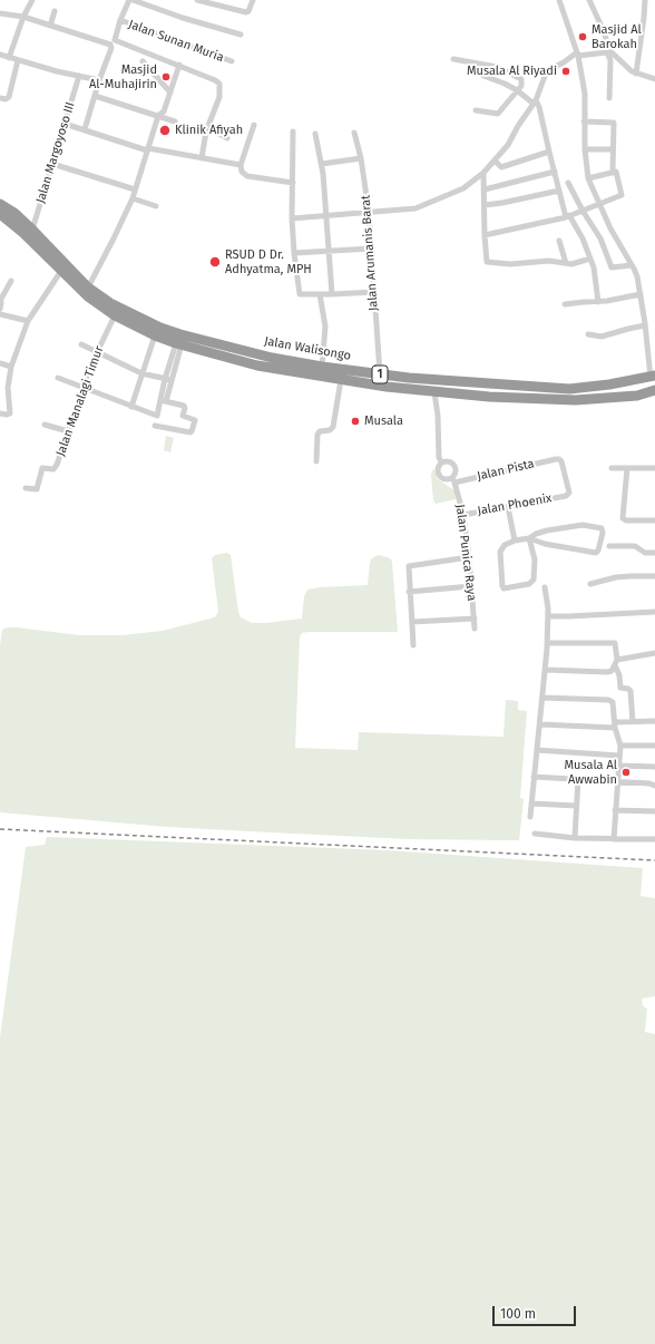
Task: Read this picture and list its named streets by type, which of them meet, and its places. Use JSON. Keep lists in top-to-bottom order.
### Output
{
  "streets": {
    "highway": ["Jalan Walisongo", "1"],
    "street": [
      "Jalan Sunan Muria",
      "Jalan Margoyoso III",
      "Jalan Arumanis Barat",
      "Jalan Manalagi Timur",
      "Jalan Pista",
      "Jalan Phoenix",
      "Jalan Punica Raya"
    ]
  },
  "crossings": [
    ["Jalan Margoyoso III", "Jalan Walisongo"],
    ["Jalan Arumanis Barat", "Jalan Walisongo"],
    ["Jalan Walisongo", "Jalan Manalagi Timur"],
    ["Jalan Pista", "Jalan Phoenix"],
    ["Jalan Pista", "Jalan Punica Raya"],
    ["Jalan Phoenix", "Jalan Punica Raya"]
  ],
  "places": [
    "Masjid Al Barokah",
    "Musala Al Riyadi",
    "Masjid Al-Muhajirin",
    "Klinik Afiyah",
    "RSUD D Dr. Adhyatma, MPH",
    "Musala",
    "Musala Al Awwabin"
  ],
  "scale_bar": "100 m"
}
